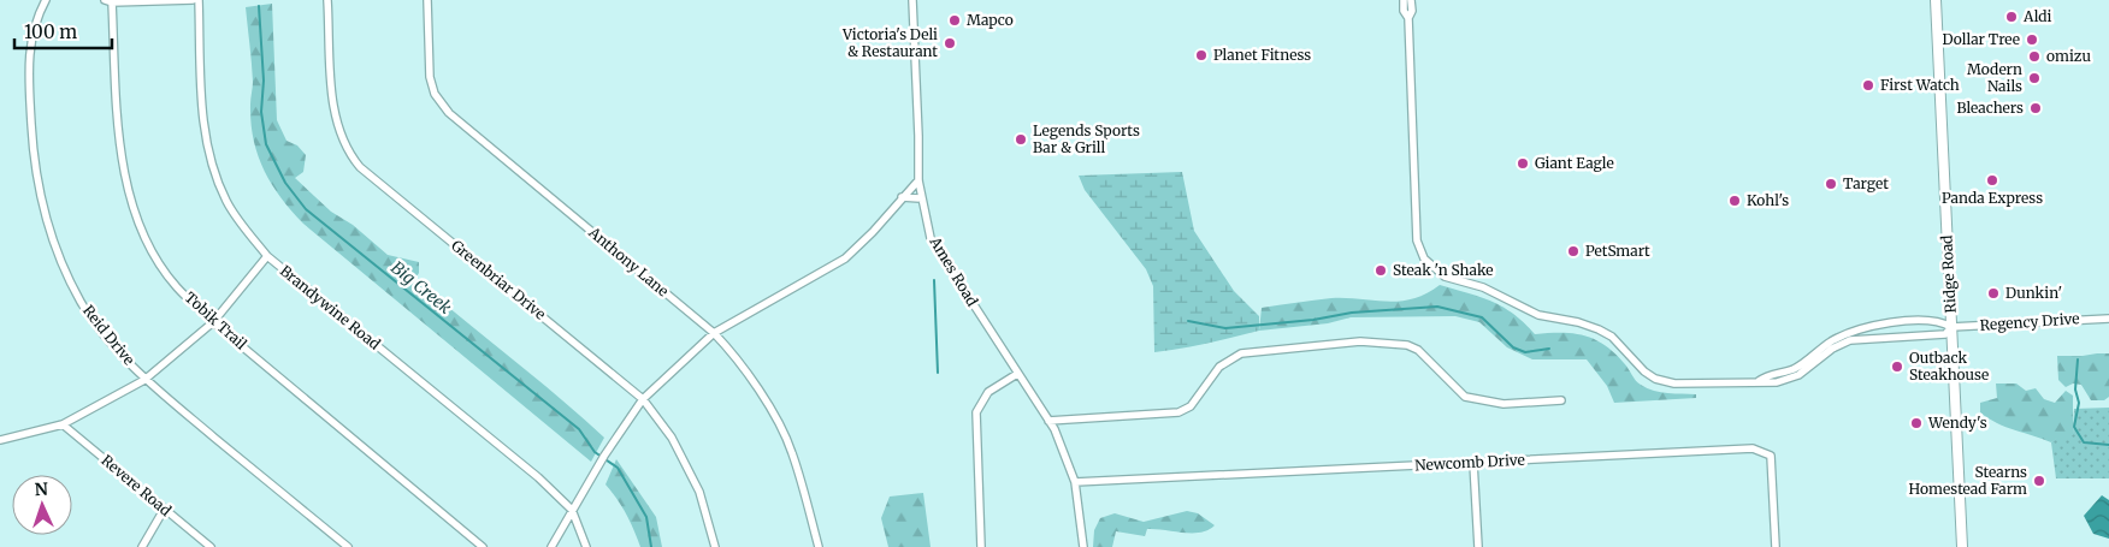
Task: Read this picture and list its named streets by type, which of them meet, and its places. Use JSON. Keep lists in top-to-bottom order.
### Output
{
  "streets": {
    "main road": ["Ridge Road"],
    "street": [
      "Anthony Lane",
      "Ames Road",
      "Greenbriar Drive",
      "Brandywine Road",
      "Tobik Trail",
      "Regency Drive",
      "Reid Drive",
      "Newcomb Drive",
      "Revere Road"
    ]
  },
  "crossings": [
    ["Ames Road", "Newcomb Drive"],
    ["Ridge Road", "Regency Drive"]
  ],
  "water": ["Big Creek"],
  "places": [
    "Aldi",
    "Mapco",
    "Dollar Tree",
    "Victoria's Deli & Restaurant",
    "Planet Fitness",
    "omizu",
    "Modern Nails",
    "First Watch",
    "Bleachers",
    "Legends Sports Bar & Grill",
    "Giant Eagle",
    "Panda Express",
    "Target",
    "Kohl's",
    "PetSmart",
    "Steak 'n Shake",
    "Dunkin'",
    "Outback Steakhouse",
    "Wendy's",
    "Stearns Homestead Farm"
  ],
  "scale_bar": "100 m",
  "north": "top"
}
